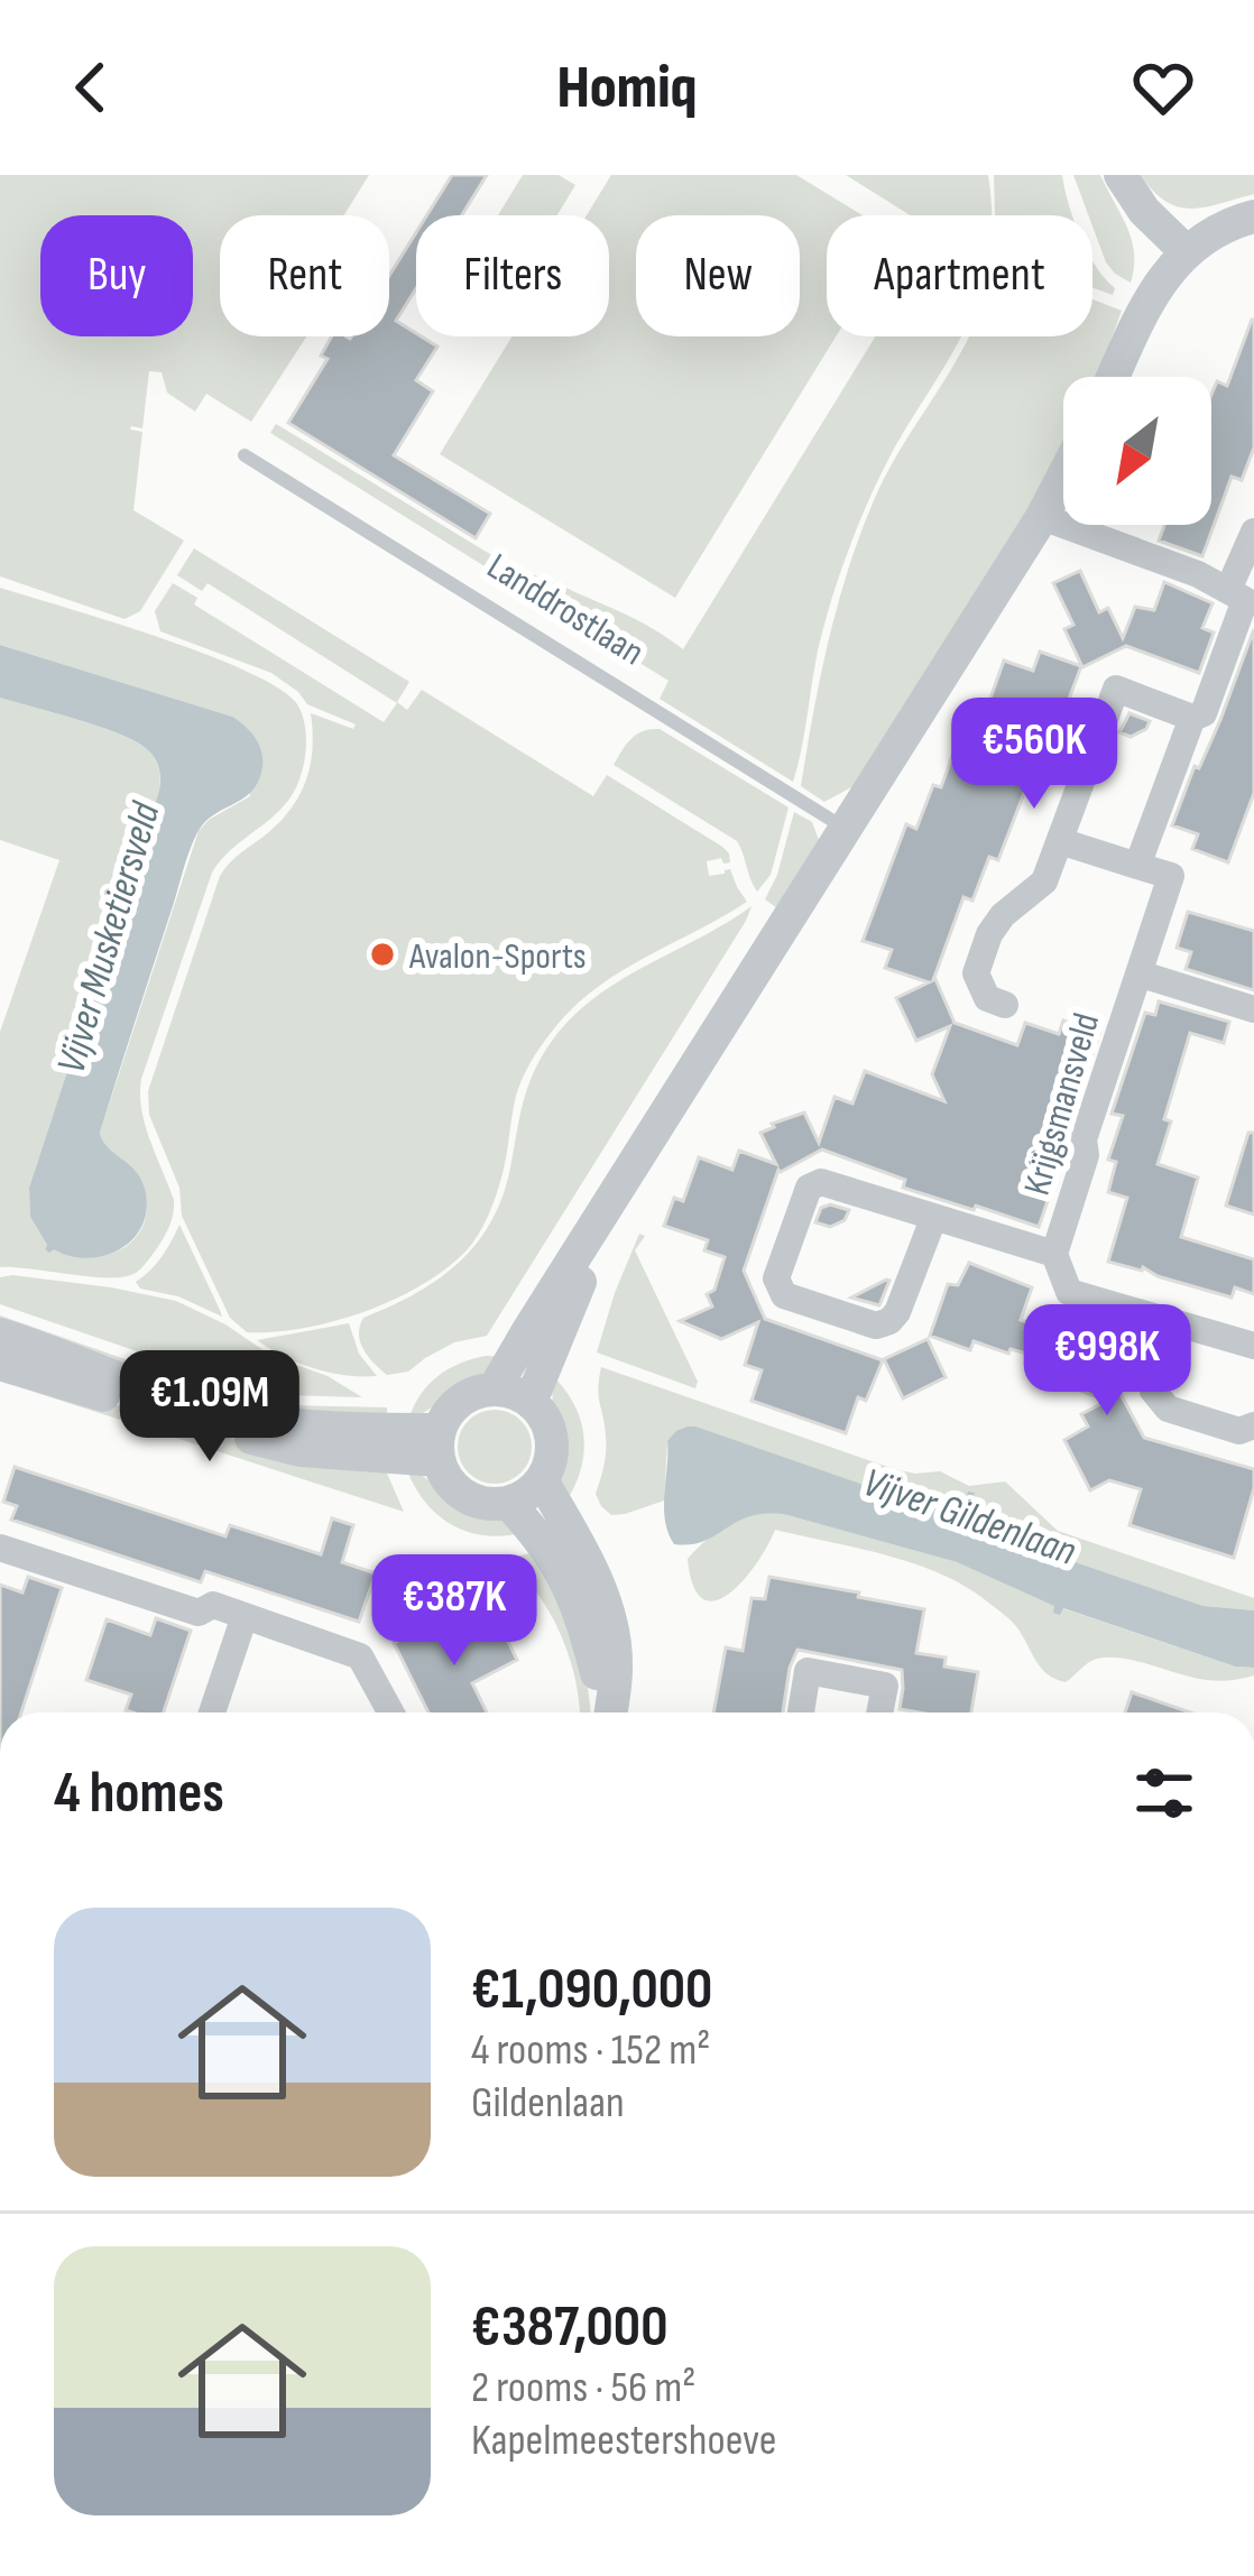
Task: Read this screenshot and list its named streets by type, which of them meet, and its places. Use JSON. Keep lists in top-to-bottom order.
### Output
{
  "streets": {
    "street": ["Krijgsmansveld"],
    "lane": ["Landdrostlaan"]
  },
  "water": ["Vijver Musketiersveld", "Vijver Gildenlaan"],
  "places": ["Avalon-Sports"],
  "north": "bottom left",
  "page": {
    "header": "Homiq",
    "chip": [
      "Buy",
      "Rent",
      "Filters",
      "New",
      "Apartment"
    ],
    "price": [
      "€560K",
      "€998K",
      "€1.09M",
      "€387K"
    ],
    "heading": "4 homes",
    "list": [
      {
        "name": "€1,090,000",
        "note": "4 rooms · 152 m² · Gildenlaan"
      },
      {
        "name": "€387,000",
        "note": "2 rooms · 56 m² · Kapelmeestershoeve"
      }
    ]
  }
}
